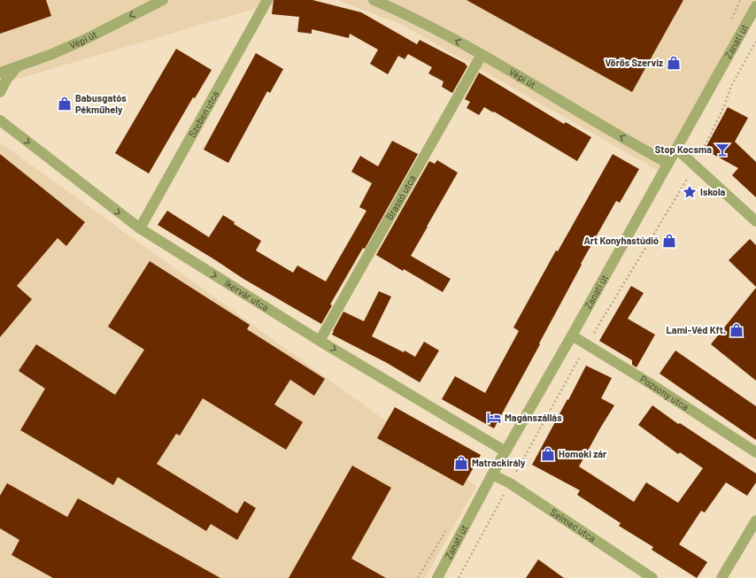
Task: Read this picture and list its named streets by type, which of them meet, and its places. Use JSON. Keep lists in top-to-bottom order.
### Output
{
  "streets": {
    "street": [
      "Vépi út",
      "Zanati út",
      "Szeben utca",
      "Brassó utca",
      "Ikervár utca",
      "Pozsony utca",
      "Selmec utca"
    ]
  },
  "crossings": [
    ["Vépi út", "Zanati út"],
    ["Vépi út", "Brassó utca"],
    ["Zanati út", "Ikervár utca"],
    ["Zanati út", "Pozsony utca"],
    ["Zanati út", "Selmec utca"],
    ["Szeben utca", "Ikervár utca"],
    ["Brassó utca", "Ikervár utca"]
  ],
  "one_way": ["Vépi út", "Ikervár utca"],
  "places": {
    "shop": [
      "Vörös Szerviz",
      "Babusgatós Pékműhely",
      "Art Konyhastúdió",
      "Lami-Véd Kft.",
      "Homoki zár",
      "Matrackirály"
    ],
    "bar": ["Stop Kocsma"],
    "place": ["Iskola"],
    "hotel": ["Magánszállás"]
  }
}
